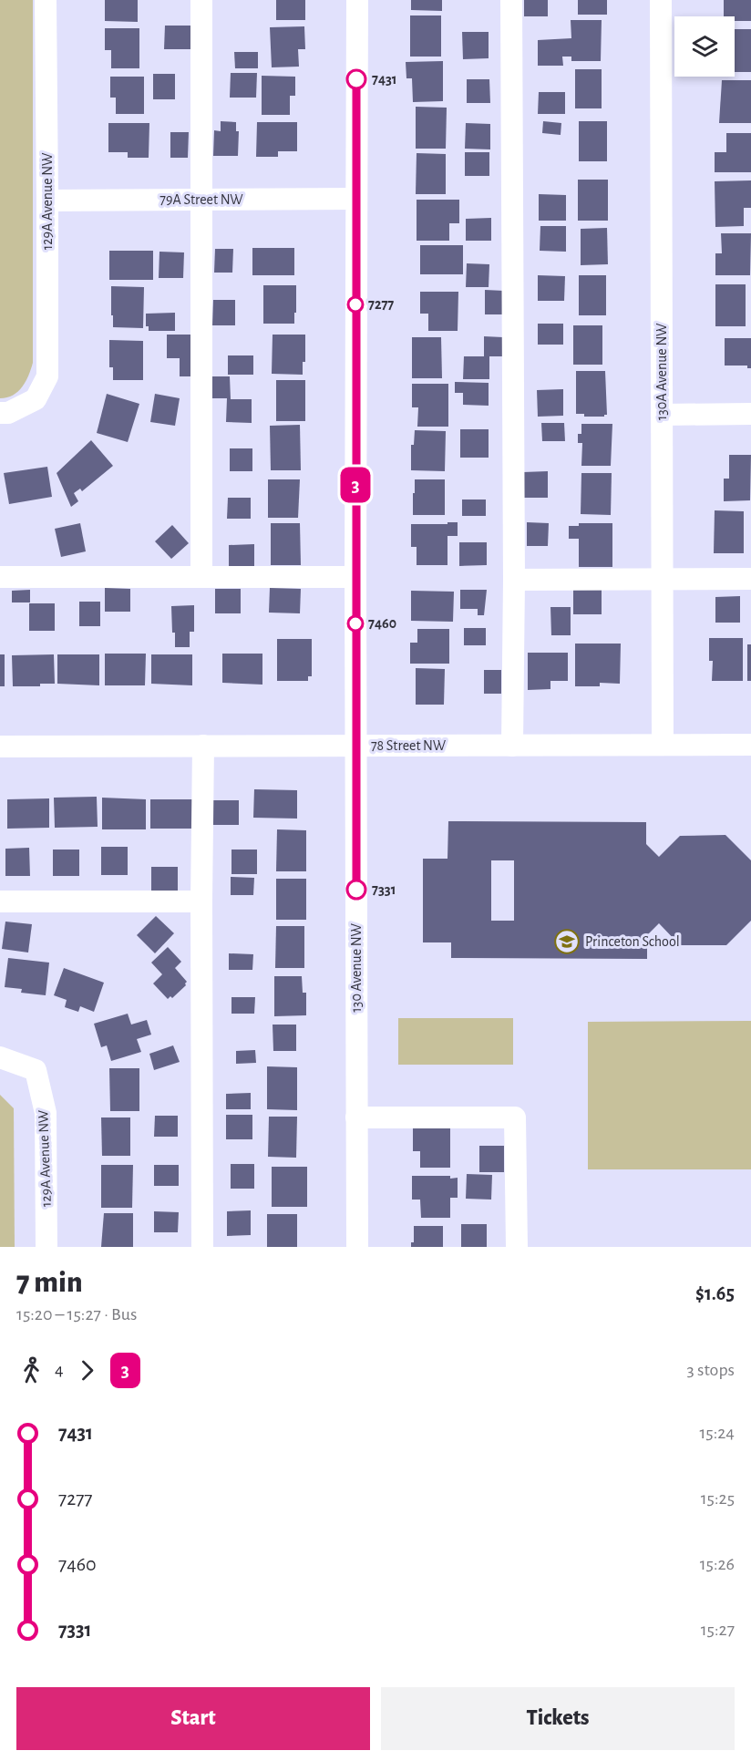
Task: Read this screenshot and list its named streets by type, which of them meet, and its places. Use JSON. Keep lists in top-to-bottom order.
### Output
{
  "streets": {
    "street": [
      "79A Street NW",
      "129A Avenue NW",
      "130A Avenue NW",
      "78 Street NW",
      "130 Avenue NW"
    ]
  },
  "crossings": [
    ["79A Street NW", "129A Avenue NW"],
    ["79A Street NW", "130 Avenue NW"],
    ["130A Avenue NW", "78 Street NW"],
    ["78 Street NW", "130 Avenue NW"]
  ],
  "places": {
    "other": [
      "7431",
      "7277",
      "7460",
      "7331"
    ],
    "school or university": ["Princeton School"]
  },
  "lines": ["bus line 3"],
  "page": {
    "on_map": "3",
    "heading": ["7 min", "15:20 – 15:27 · Bus", "$1.65"],
    "legs": ["4", "3", "3 stops"],
    "list": [
      {
        "name": "7431",
        "value": "15:24"
      },
      {
        "name": "7277",
        "value": "15:25"
      },
      {
        "name": "7460",
        "value": "15:26"
      },
      {
        "name": "7331",
        "value": "15:27"
      }
    ],
    "buttons": ["Start", "Tickets"]
  }
}
